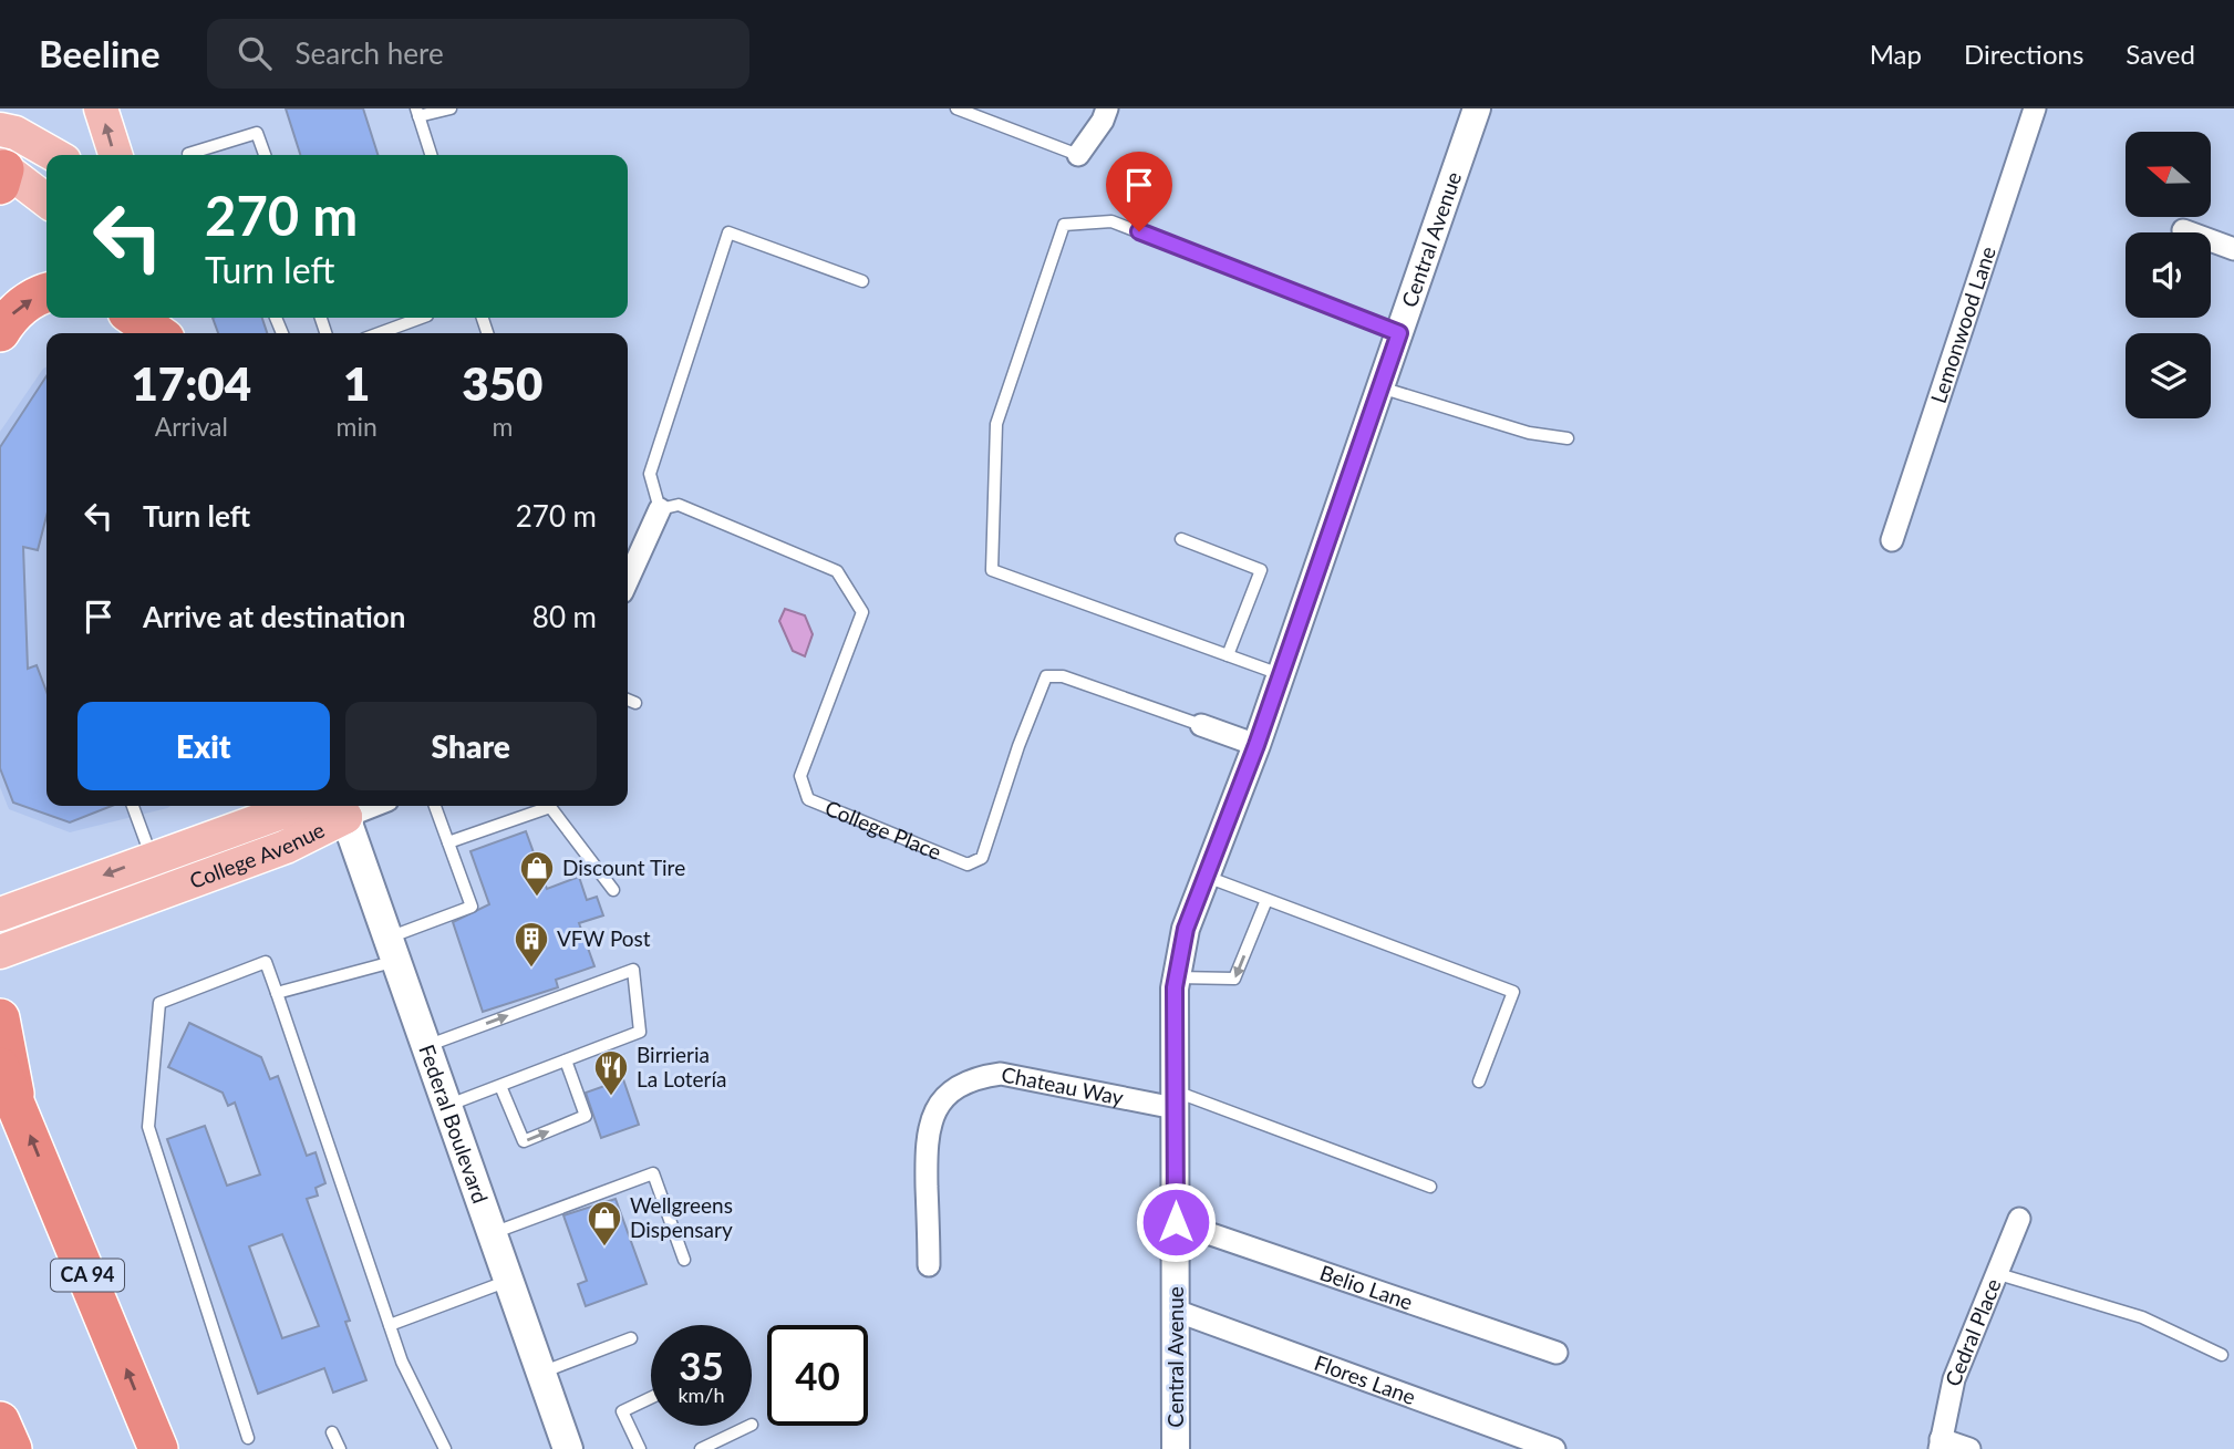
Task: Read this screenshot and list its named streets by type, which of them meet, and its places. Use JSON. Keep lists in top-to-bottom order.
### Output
{
  "streets": {
    "highway": ["CA 94"],
    "main road": ["College Avenue", "Federal Boulevard"],
    "street": [
      "Central Avenue",
      "Lemonwood Lane",
      "College Place",
      "Chateau Way",
      "Belio Lane",
      "Cedral Place",
      "Flores Lane"
    ]
  },
  "crossings": [
    ["Central Avenue", "College Place"],
    ["Central Avenue", "Chateau Way"],
    ["Central Avenue", "Belio Lane"],
    ["Central Avenue", "Flores Lane"],
    ["College Avenue", "Federal Boulevard"]
  ],
  "places": {
    "shop": ["Discount Tire", "Wellgreens Dispensary"],
    "building": ["VFW Post"],
    "restaurant": ["Birrieria La Lotería"]
  },
  "north": "left",
  "page": {
    "header": "Beeline",
    "search": "Search here",
    "nav": ["Map", "Directions", "Saved"],
    "turn": ["270 m", "Turn left"],
    "eta": [
      "17:04",
      "Arrival",
      "1",
      "min",
      "350",
      "m"
    ],
    "list": [
      {
        "name": "Turn left",
        "value": "270 m"
      },
      {
        "name": "Arrive at destination",
        "value": "80 m"
      }
    ],
    "buttons": ["Exit", "Share"],
    "speed": "35 km/h",
    "limit": "40"
  }
}
